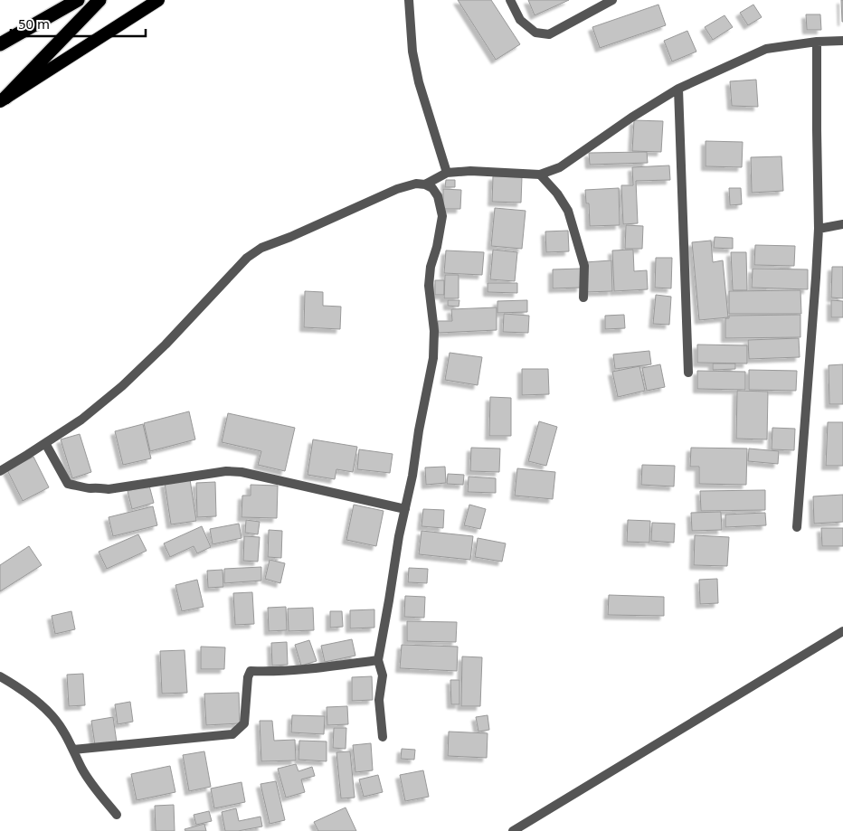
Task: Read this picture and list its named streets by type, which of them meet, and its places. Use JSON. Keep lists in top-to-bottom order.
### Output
{
  "scale_bar": "50 m"
}
